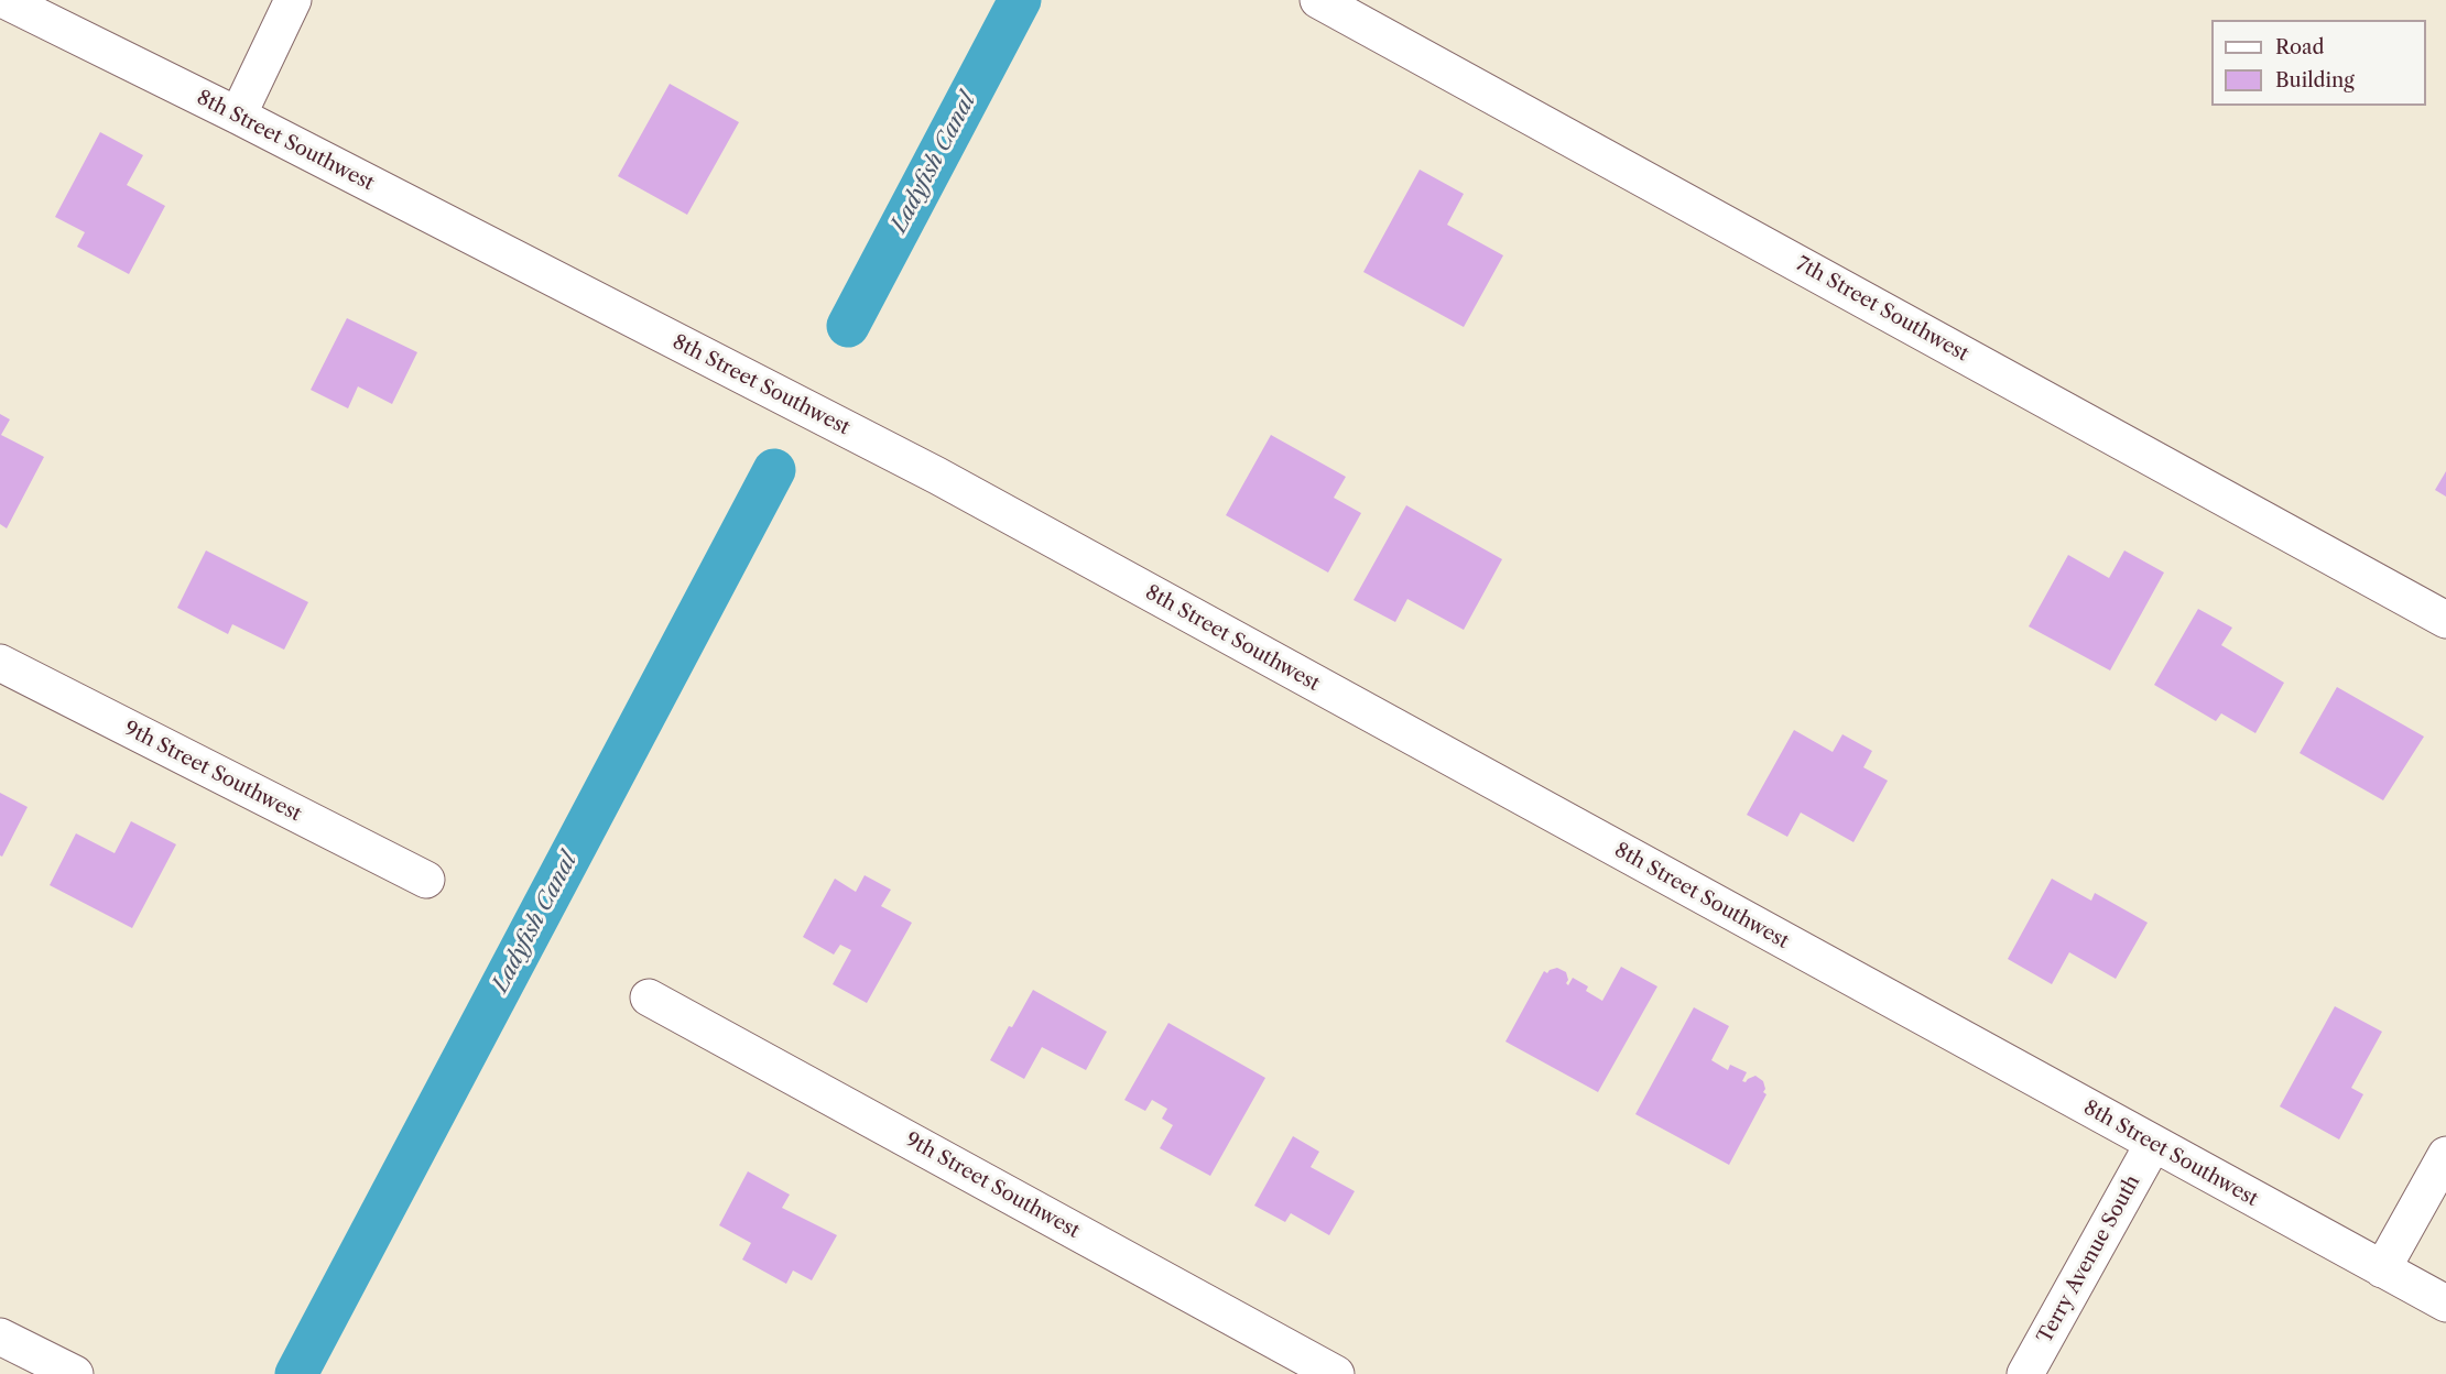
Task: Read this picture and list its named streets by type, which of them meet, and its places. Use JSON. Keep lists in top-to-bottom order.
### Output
{
  "streets": {
    "street": [
      "8th Street Southwest",
      "7th Street Southwest",
      "9th Street Southwest",
      "Terry Avenue South"
    ]
  },
  "crossings": [
    ["8th Street Southwest", "Terry Avenue South"]
  ],
  "water": ["Ladyfish Canal"],
  "legend": ["Road", "Building"]
}
